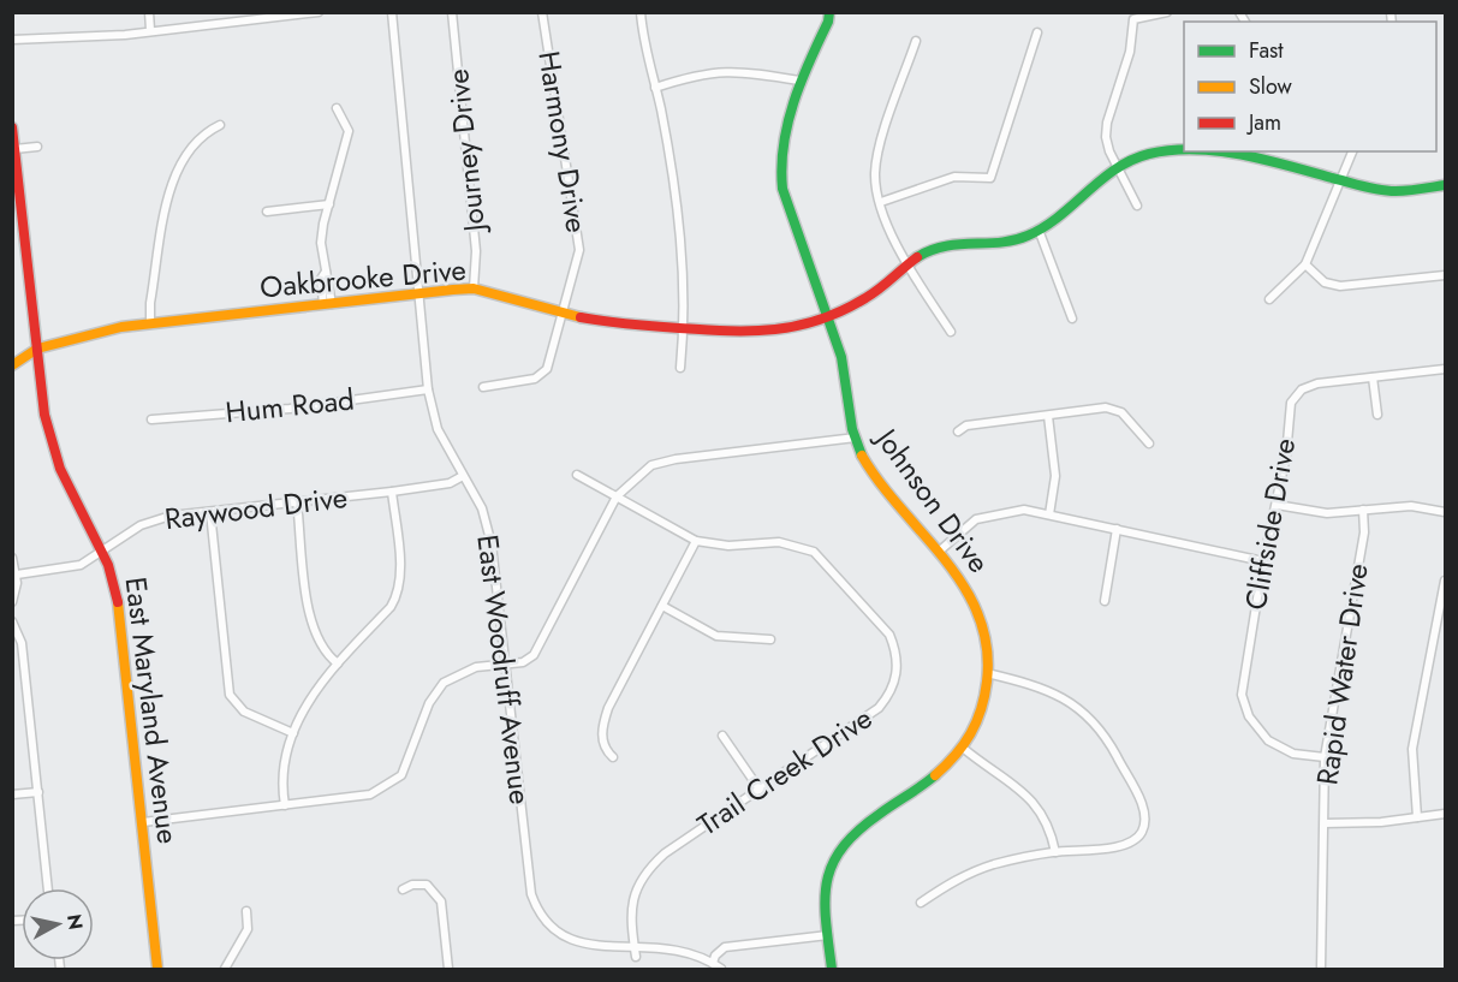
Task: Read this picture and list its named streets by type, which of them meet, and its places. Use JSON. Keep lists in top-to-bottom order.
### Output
{
  "streets": {
    "street": [
      "Harmony Drive",
      "Journey Drive",
      "Oakbrooke Drive",
      "Hum Road",
      "Johnson Drive",
      "Raywood Drive",
      "Cliffside Drive",
      "East Woodruff Avenue",
      "Rapid Water Drive",
      "East Maryland Avenue",
      "Trail Creek Drive"
    ]
  },
  "crossings": [
    ["Harmony Drive", "Oakbrooke Drive"],
    ["Journey Drive", "Oakbrooke Drive"],
    ["Oakbrooke Drive", "Johnson Drive"],
    ["Oakbrooke Drive", "East Woodruff Avenue"],
    ["Oakbrooke Drive", "East Maryland Avenue"],
    ["Hum Road", "East Woodruff Avenue"],
    ["Raywood Drive", "East Woodruff Avenue"],
    ["Raywood Drive", "East Maryland Avenue"],
    ["Cliffside Drive", "Rapid Water Drive"]
  ],
  "legend": ["Fast", "Slow", "Jam"],
  "north": "right"
}
